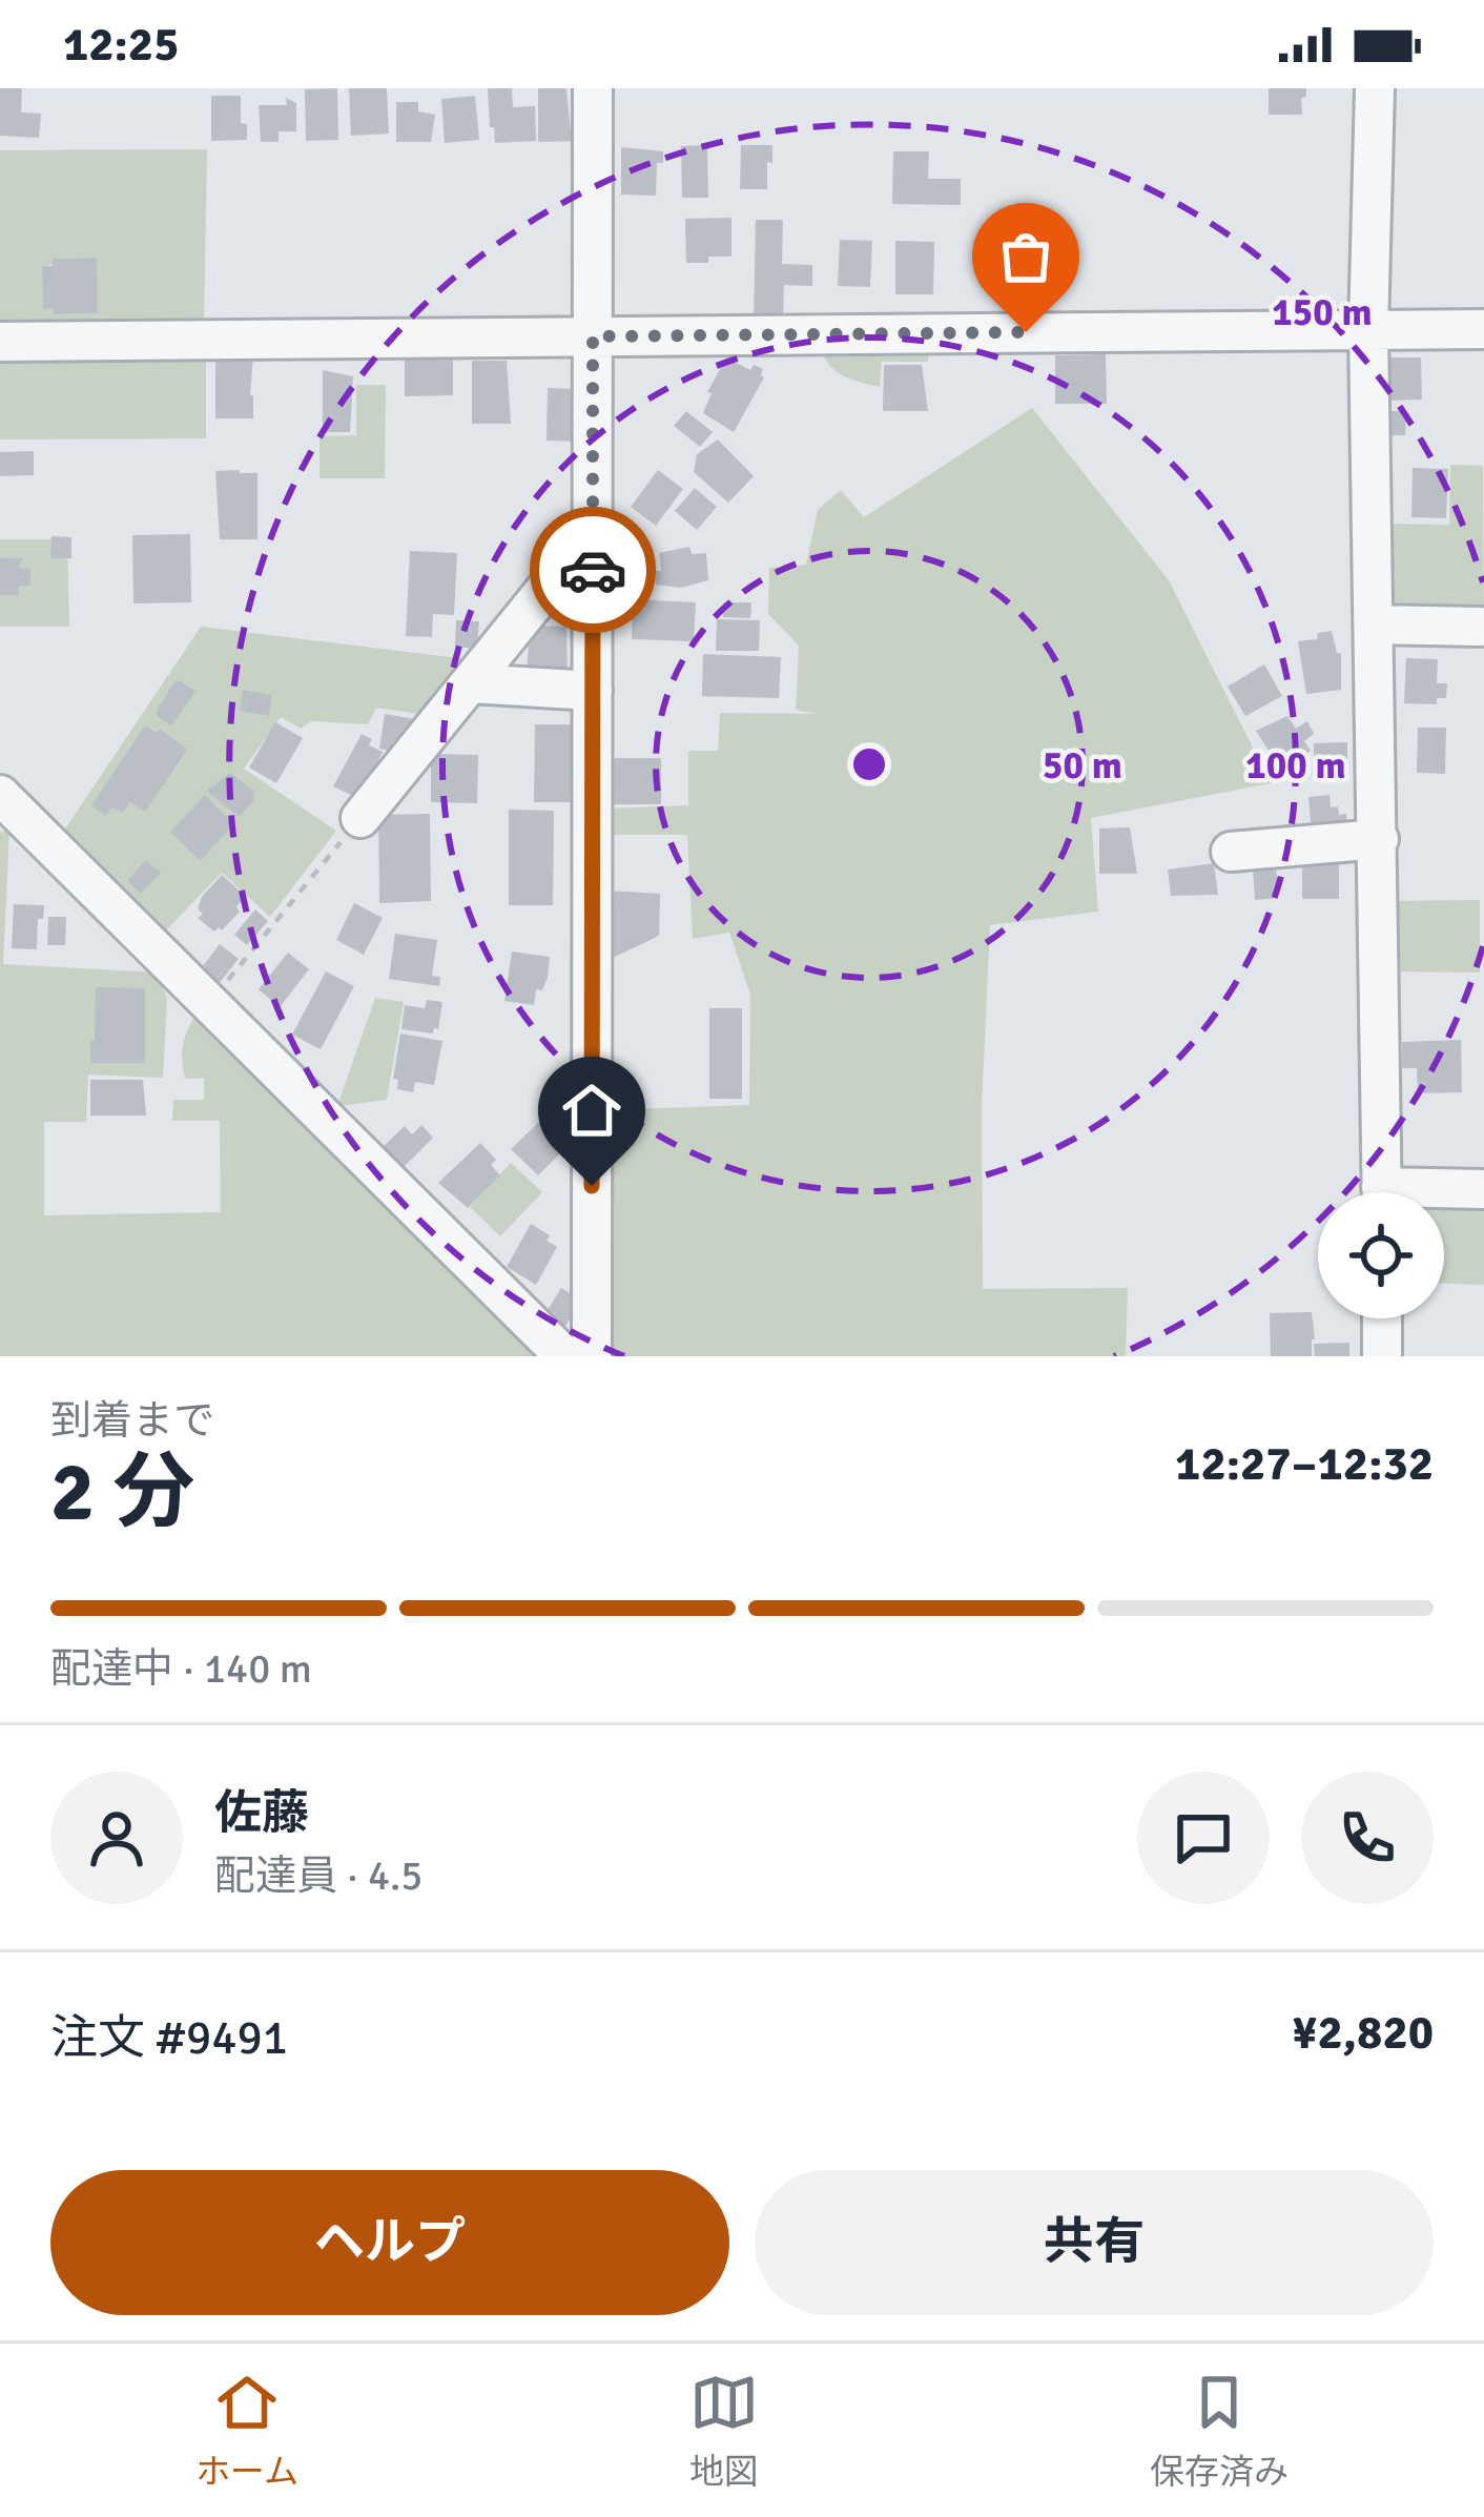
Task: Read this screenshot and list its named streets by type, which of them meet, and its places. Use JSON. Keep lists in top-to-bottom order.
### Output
{
  "page": {
    "status": "12:25",
    "heading": ["2 分", "到着まで", "12:27–12:32"],
    "panel": [
      "佐藤",
      "配達員 · 4.5",
      "注文 #9491",
      "¥2,820"
    ],
    "bar": "配達中 · 140 m",
    "buttons": ["ヘルプ", "共有"],
    "tabs": ["ホーム", "地図", "保存済み"]
  },
  "rings": ["150 m", "50 m", "100 m"]
}
